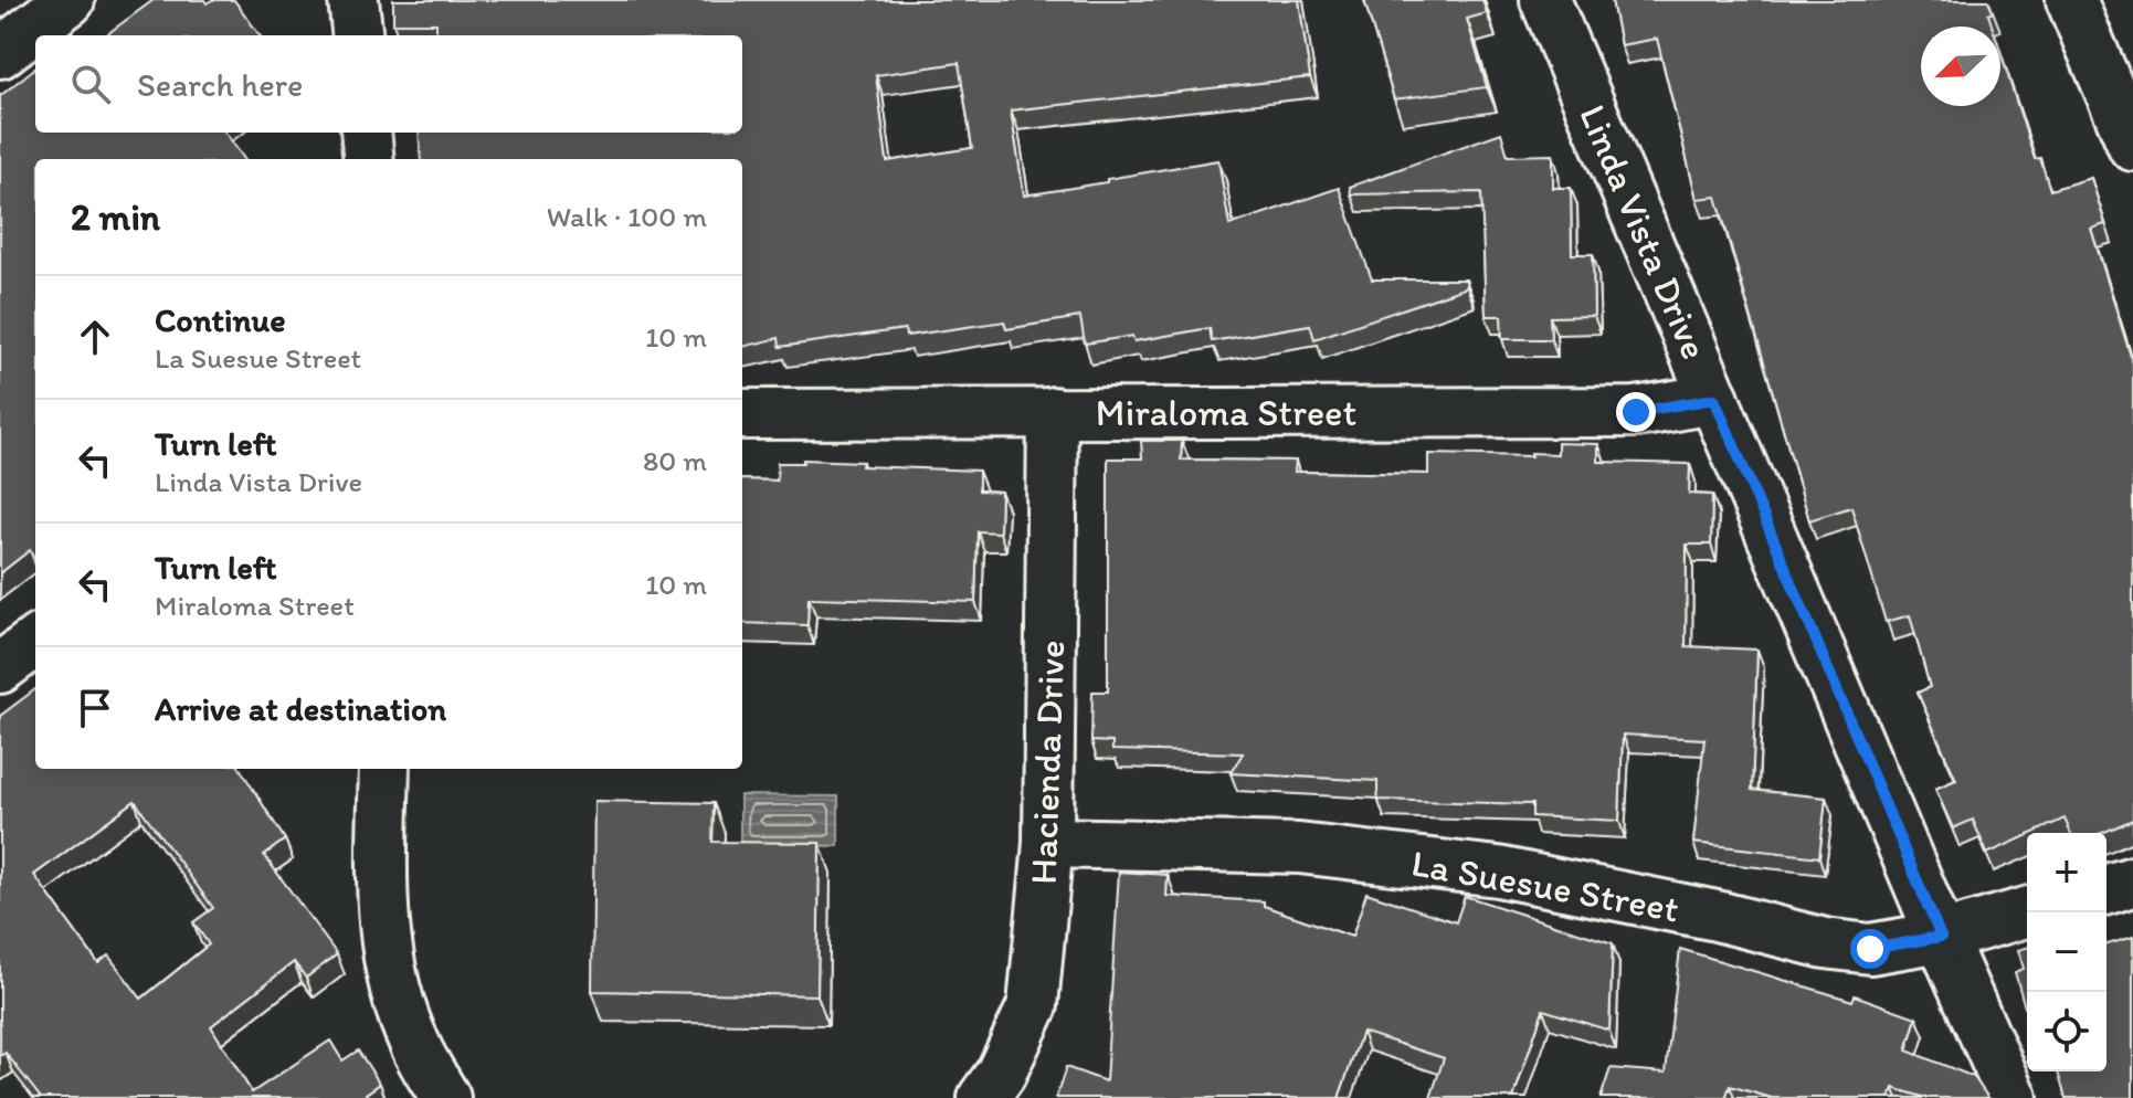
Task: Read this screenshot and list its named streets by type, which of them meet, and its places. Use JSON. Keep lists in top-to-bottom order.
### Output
{
  "streets": {
    "street": [
      "Linda Vista Drive",
      "Miraloma Street",
      "Hacienda Drive",
      "La Suesue Street"
    ]
  },
  "crossings": [
    ["Linda Vista Drive", "Miraloma Street"],
    ["Linda Vista Drive", "La Suesue Street"],
    ["Miraloma Street", "Hacienda Drive"],
    ["Hacienda Drive", "La Suesue Street"]
  ],
  "north": "bottom left",
  "page": {
    "search": "Search here",
    "heading": ["2 min", "Walk · 100 m"],
    "list": [
      ["Continue", "La Suesue Street", "10 m"],
      ["Turn left", "Linda Vista Drive", "80 m"],
      ["Turn left", "Miraloma Street", "10 m"],
      "Arrive at destination"
    ],
    "map_buttons": ["+", "−"]
  }
}
